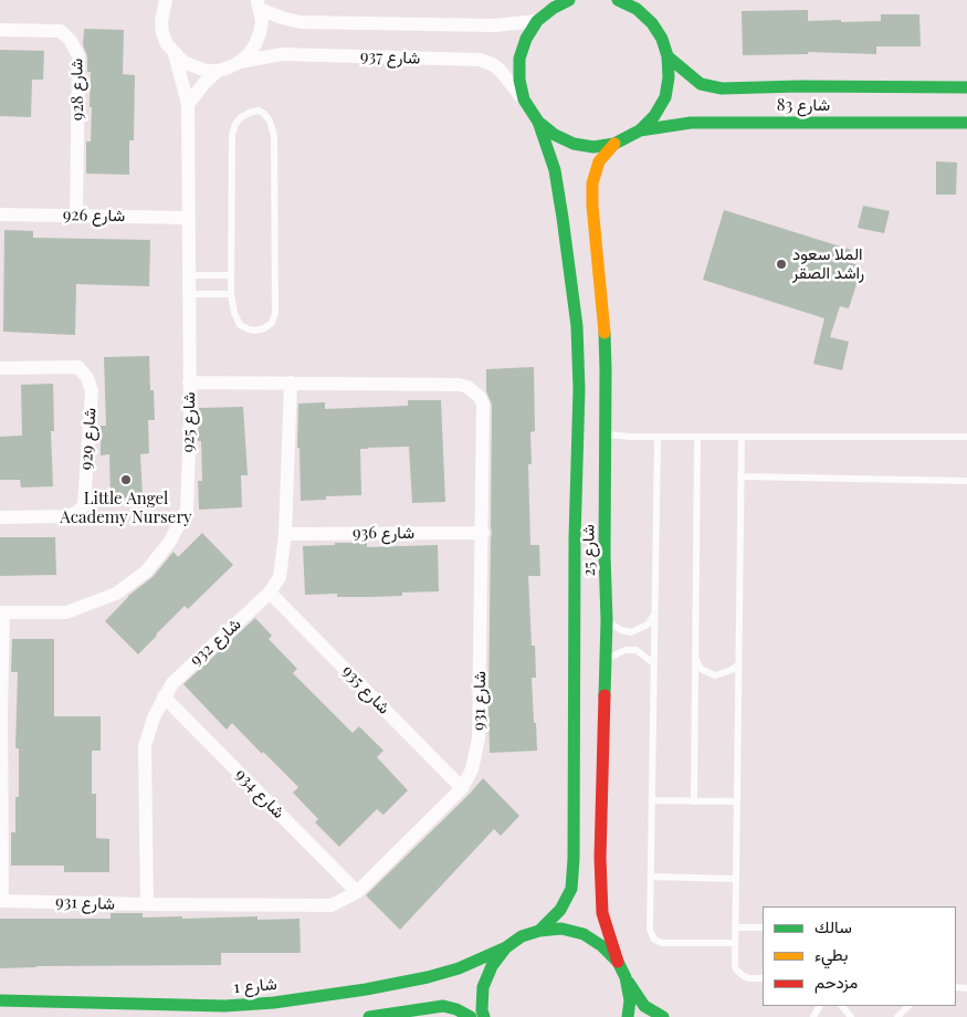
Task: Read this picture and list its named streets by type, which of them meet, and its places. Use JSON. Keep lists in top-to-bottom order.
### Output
{
  "streets": {
    "street": [
      "شارع 937",
      "شارع 928",
      "شارع 83",
      "شارع 926",
      "شارع 925",
      "شارع 929",
      "شارع 936",
      "شارع 25",
      "شارع 932",
      "شارع 935",
      "شارع 931",
      "شارع 934",
      "شارع 1"
    ]
  },
  "crossings": [
    ["شارع 928", "شارع 926"],
    ["شارع 926", "شارع 925"],
    ["شارع 925", "شارع 931"],
    ["شارع 936", "شارع 932"],
    ["شارع 936", "شارع 931"],
    ["شارع 25", "شارع 1"],
    ["شارع 932", "شارع 935"],
    ["شارع 932", "شارع 931"],
    ["شارع 932", "شارع 934"],
    ["شارع 935", "شارع 931"],
    ["شارع 931", "شارع 934"]
  ],
  "places": ["الملا سعود راشد الصقر", "Little Angel Academy Nursery"],
  "legend": ["سالك", "بطيء", "مزدحم"]
}
